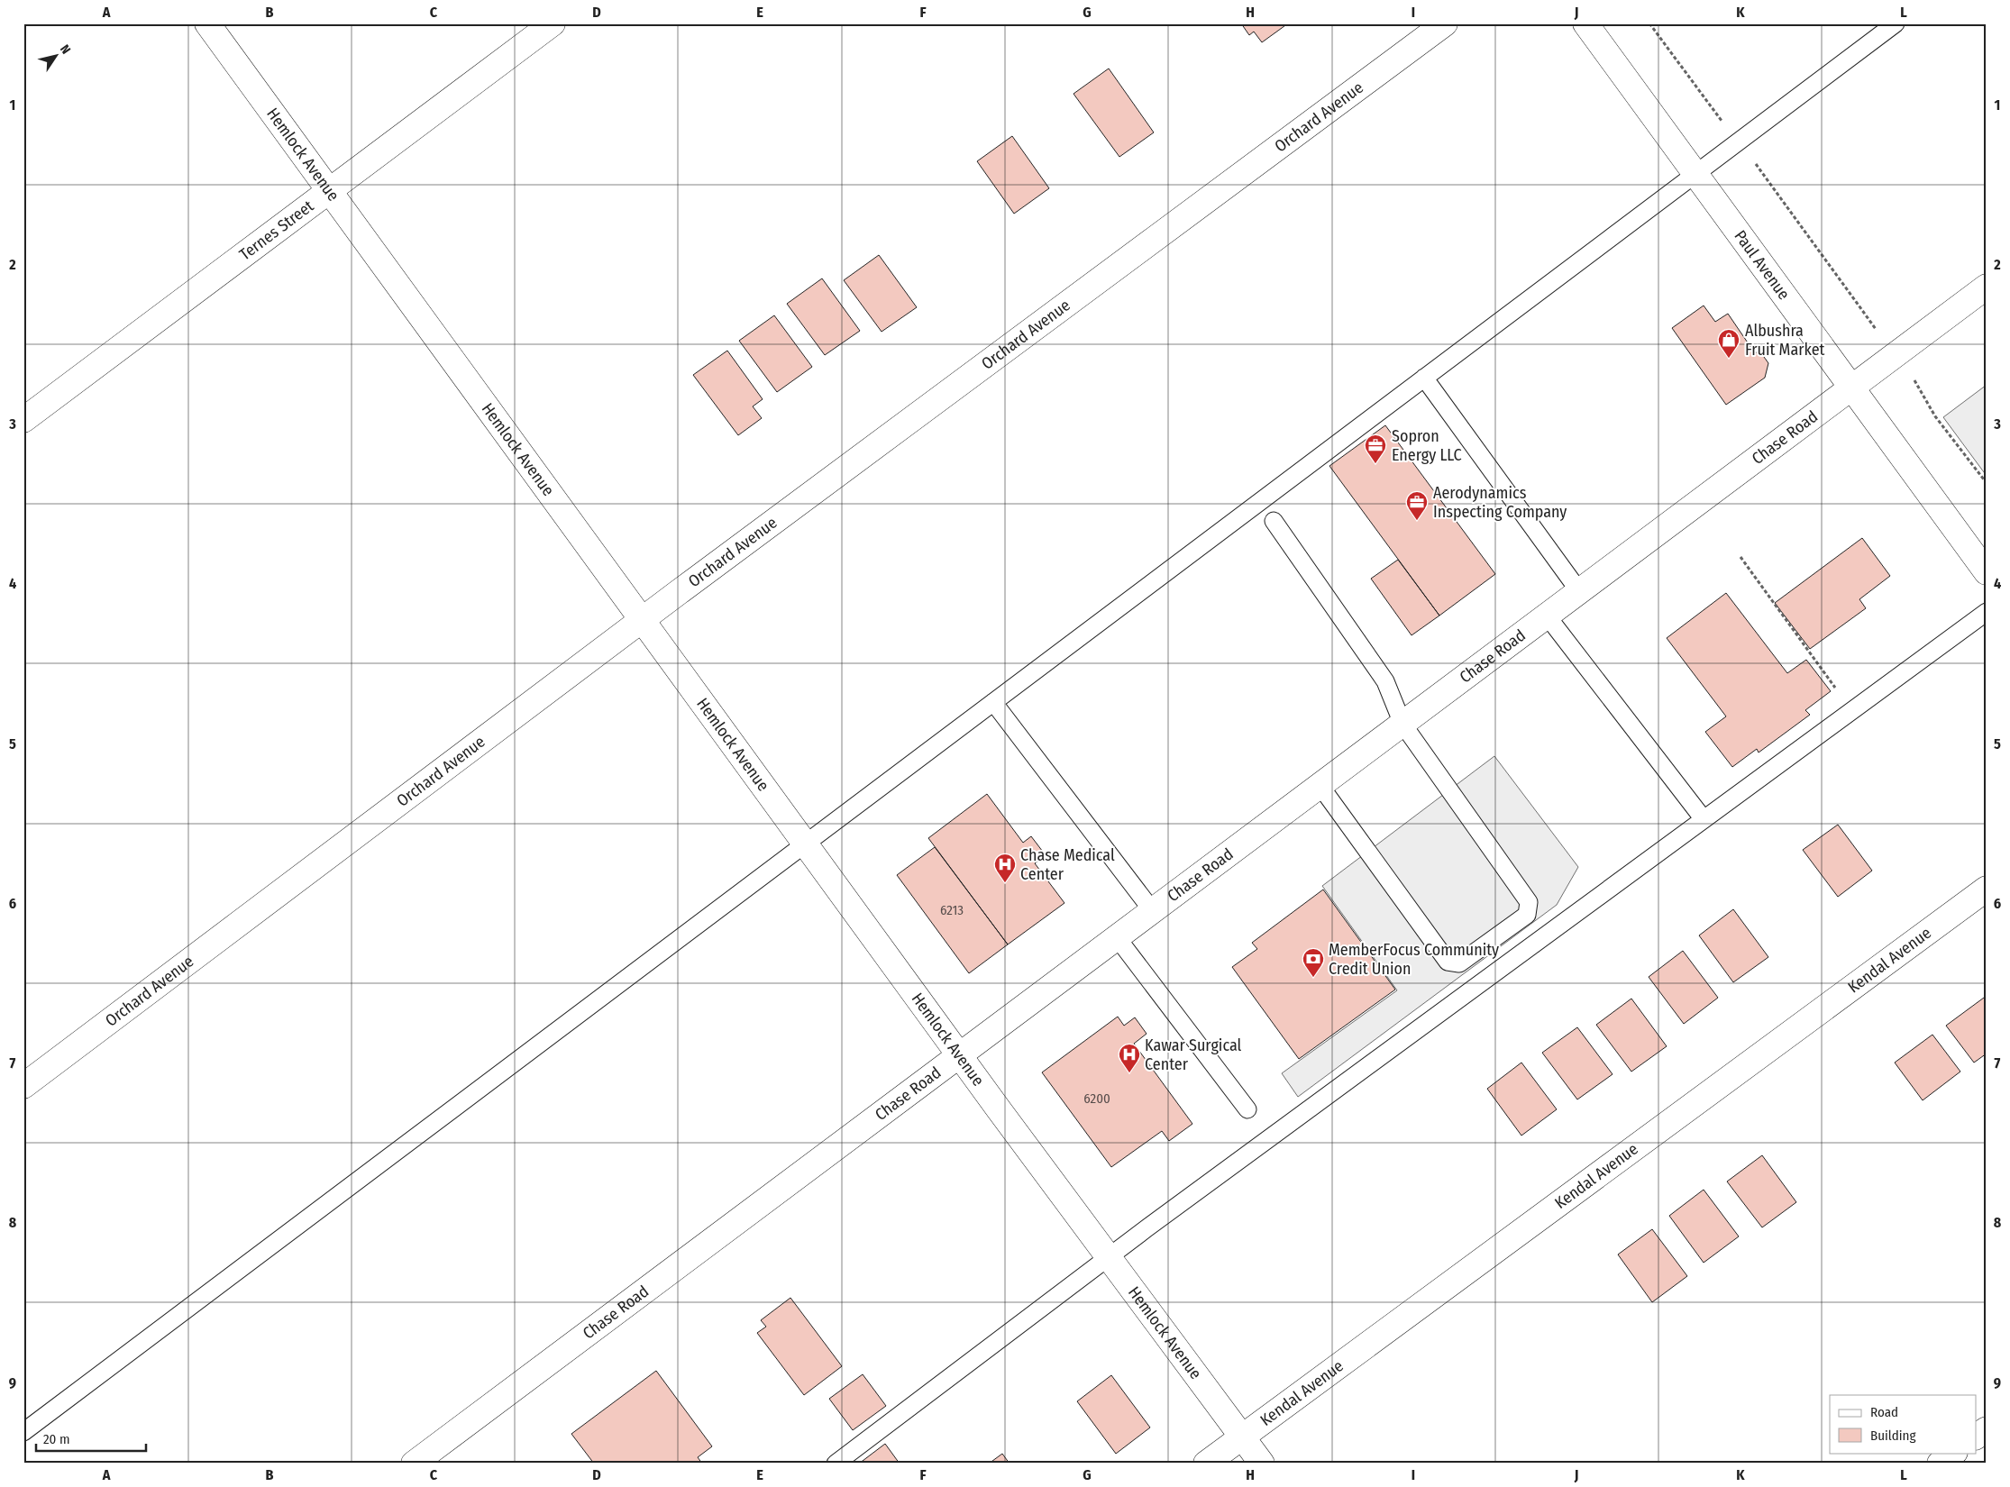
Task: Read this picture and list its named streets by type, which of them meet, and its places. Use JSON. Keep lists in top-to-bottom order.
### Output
{
  "streets": {
    "street": [
      "Orchard Avenue",
      "Hemlock Avenue",
      "Ternes Street",
      "Paul Avenue",
      "Chase Road",
      "Kendal Avenue"
    ]
  },
  "crossings": [
    ["Orchard Avenue", "Hemlock Avenue"],
    ["Hemlock Avenue", "Ternes Street"],
    ["Hemlock Avenue", "Chase Road"],
    ["Hemlock Avenue", "Kendal Avenue"],
    ["Paul Avenue", "Chase Road"]
  ],
  "places": {
    "shop": ["Albushra Fruit Market"],
    "office": ["Sopron Energy LLC", "Aerodynamics Inspecting Company"],
    "hospital": ["Chase Medical Center", "Kawar Surgical Center"],
    "bank": ["MemberFocus Community Credit Union"]
  },
  "house_numbers": ["6213", "6200"],
  "legend": ["Road", "Building"],
  "scale_bar": "20 m",
  "north": "top right",
  "grid": {
    "columns": [
      "A",
      "B",
      "C",
      "D",
      "E",
      "F",
      "G",
      "H",
      "I",
      "J",
      "K",
      "L"
    ],
    "rows": [
      "1",
      "2",
      "3",
      "4",
      "5",
      "6",
      "7",
      "8",
      "9"
    ]
  }
}
